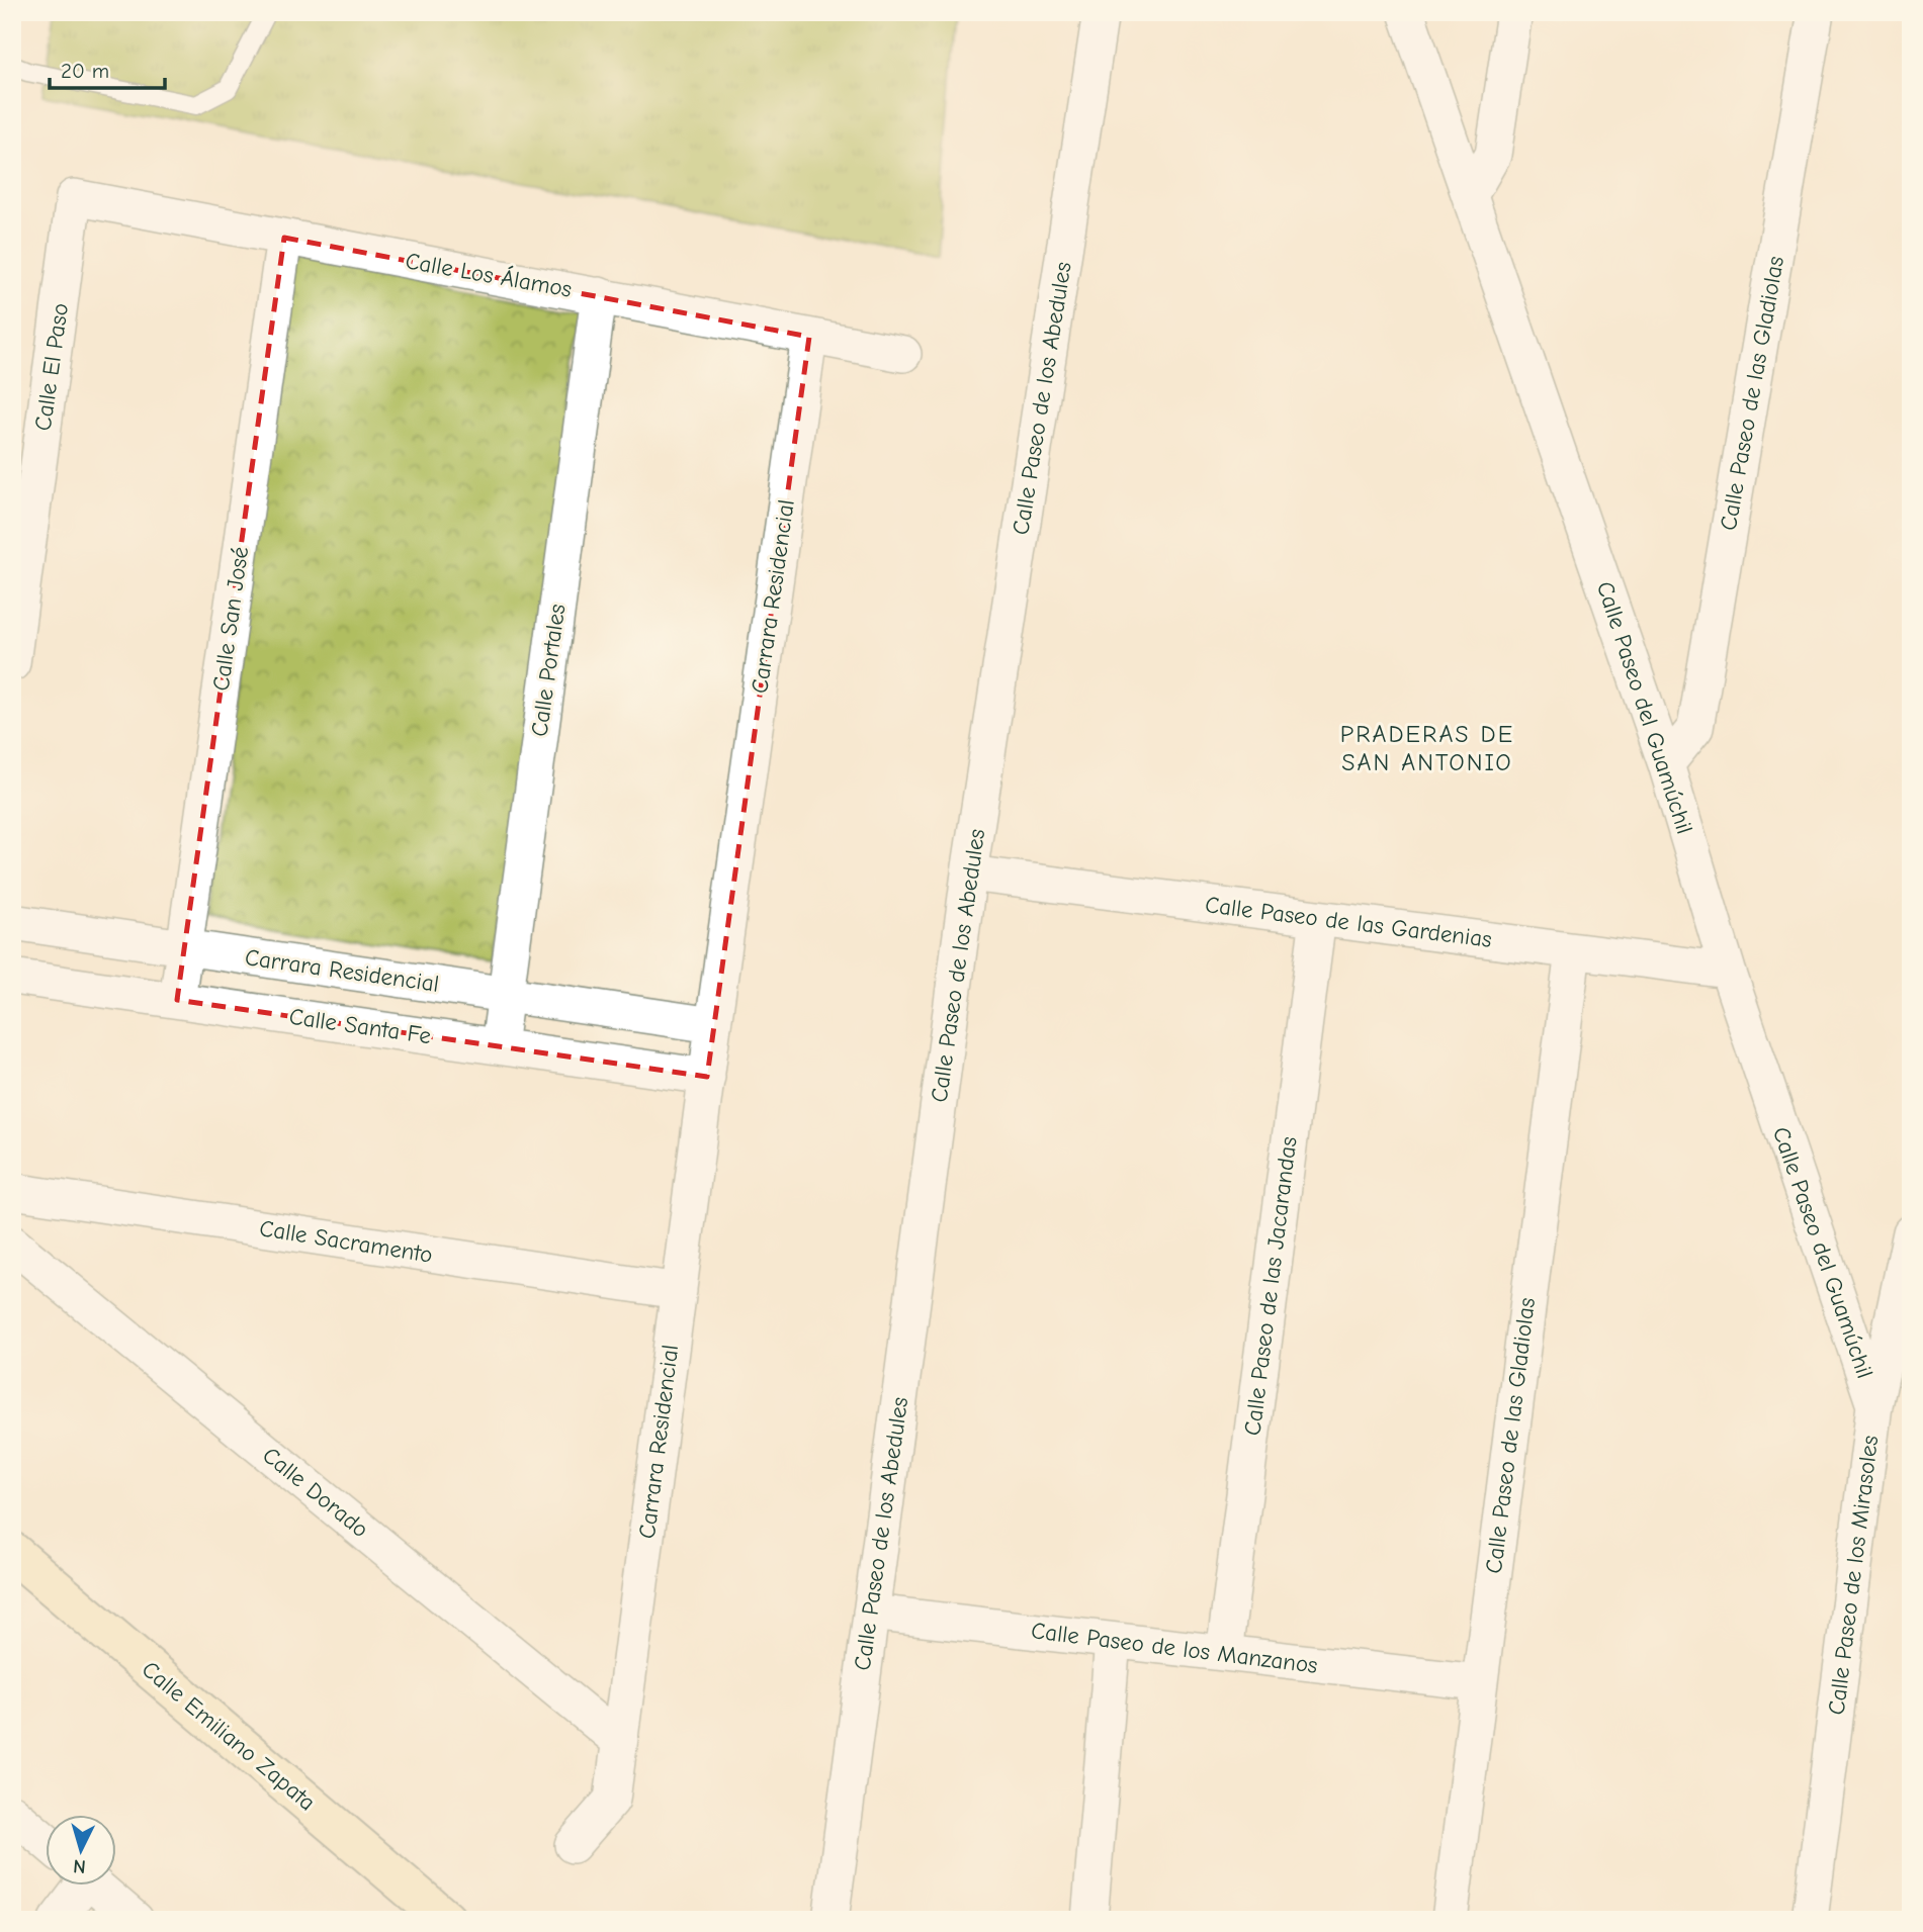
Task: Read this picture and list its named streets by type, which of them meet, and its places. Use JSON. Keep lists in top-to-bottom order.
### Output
{
  "streets": {
    "street": [
      "Calle Los Álamos",
      "Calle El Paso",
      "Calle Paseo de las Gladiolas",
      "Calle Paseo de los Abedules",
      "Carrara Residencial",
      "Calle San José",
      "Calle Portales",
      "Calle Paseo del Guamúchil",
      "Calle Paseo de las Gardenias",
      "Calle Santa Fe",
      "Calle Sacramento",
      "Calle Paseo de las Jacarandas",
      "Calle Dorado",
      "Calle Paseo de los Mirasoles",
      "Calle Paseo de los Manzanos",
      "Calle Emiliano Zapata"
    ]
  },
  "crossings": [
    ["Calle Los Álamos", "Calle El Paso"],
    ["Calle Los Álamos", "Carrara Residencial"],
    ["Calle Los Álamos", "Calle San José"],
    ["Calle Los Álamos", "Calle Portales"],
    ["Calle Paseo de las Gladiolas", "Calle Paseo del Guamúchil"],
    ["Calle Paseo de las Gladiolas", "Calle Paseo de las Gardenias"],
    ["Calle Paseo de las Gladiolas", "Calle Paseo de los Manzanos"],
    ["Calle Paseo de los Abedules", "Calle Paseo de las Gardenias"],
    ["Calle Paseo de los Abedules", "Calle Paseo de los Manzanos"],
    ["Carrara Residencial", "Calle San José"],
    ["Carrara Residencial", "Calle Portales"],
    ["Carrara Residencial", "Calle Santa Fe"],
    ["Carrara Residencial", "Calle Sacramento"],
    ["Carrara Residencial", "Calle Dorado"],
    ["Calle San José", "Calle Santa Fe"],
    ["Calle Portales", "Calle Santa Fe"],
    ["Calle Paseo del Guamúchil", "Calle Paseo de las Gardenias"],
    ["Calle Paseo del Guamúchil", "Calle Paseo de los Mirasoles"],
    ["Calle Paseo de las Gardenias", "Calle Paseo de las Jacarandas"],
    ["Calle Paseo de las Jacarandas", "Calle Paseo de los Manzanos"]
  ],
  "districts": ["PRADERAS DE SAN ANTONIO"],
  "scale_bar": "20 m",
  "north": "bottom"
}
